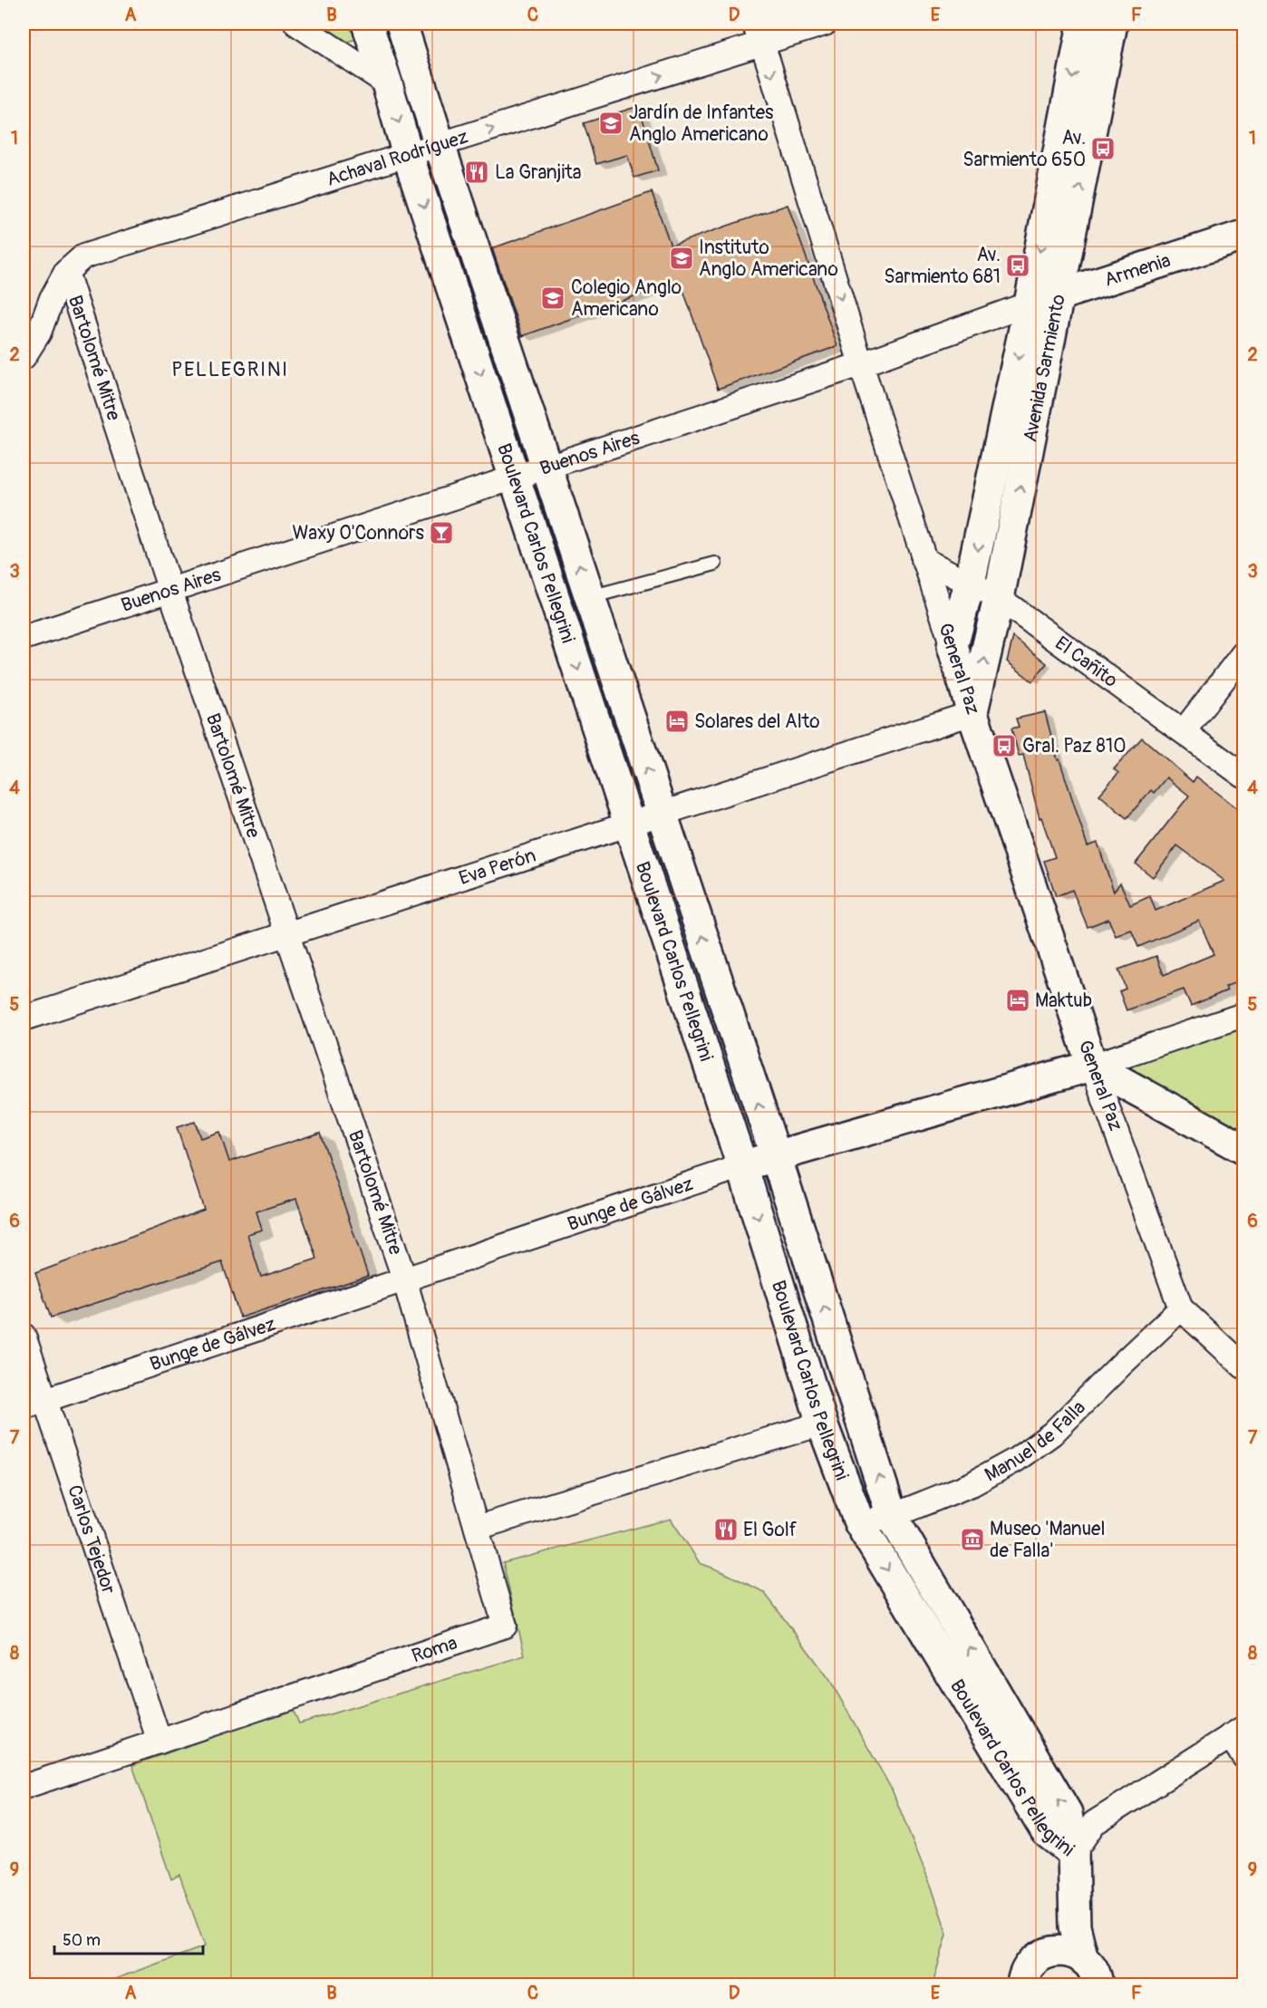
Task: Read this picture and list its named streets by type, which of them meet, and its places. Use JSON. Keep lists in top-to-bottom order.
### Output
{
  "streets": {
    "street": [
      "Achaval Rodríguez",
      "Armenia",
      "Bartolomé Mitre",
      "Avenida Sarmiento",
      "Buenos Aires",
      "Boulevard Carlos Pellegrini",
      "El Cañito",
      "General Paz",
      "Eva Perón",
      "Bunge de Gálvez",
      "Manuel de Falla",
      "Carlos Tejedor",
      "Roma"
    ]
  },
  "crossings": [
    ["Achaval Rodríguez", "Bartolomé Mitre"],
    ["Achaval Rodríguez", "Boulevard Carlos Pellegrini"],
    ["Achaval Rodríguez", "General Paz"],
    ["Armenia", "Avenida Sarmiento"],
    ["Armenia", "Buenos Aires"],
    ["Bartolomé Mitre", "Buenos Aires"],
    ["Bartolomé Mitre", "Eva Perón"],
    ["Bartolomé Mitre", "Bunge de Gálvez"],
    ["Bartolomé Mitre", "Roma"],
    ["Avenida Sarmiento", "Buenos Aires"],
    ["Avenida Sarmiento", "El Cañito"],
    ["Avenida Sarmiento", "General Paz"],
    ["Avenida Sarmiento", "Eva Perón"],
    ["Buenos Aires", "Boulevard Carlos Pellegrini"],
    ["Buenos Aires", "General Paz"],
    ["Boulevard Carlos Pellegrini", "Eva Perón"],
    ["Boulevard Carlos Pellegrini", "Bunge de Gálvez"],
    ["Boulevard Carlos Pellegrini", "Manuel de Falla"],
    ["El Cañito", "General Paz"],
    ["General Paz", "Eva Perón"],
    ["General Paz", "Bunge de Gálvez"],
    ["General Paz", "Manuel de Falla"],
    ["Bunge de Gálvez", "Carlos Tejedor"],
    ["Bunge de Gálvez", "Roma"],
    ["Carlos Tejedor", "Roma"]
  ],
  "one_way": ["Achaval Rodríguez"],
  "districts": ["PELLEGRINI"],
  "places": {
    "school or university": ["Jardín de Infantes Anglo Americano", "Instituto Anglo Americano", "Colegio Anglo Americano"],
    "bus stop": ["Av. Sarmiento 650", "Av. Sarmiento 681", "Gral. Paz 810"],
    "restaurant": ["La Granjita", "El Golf"],
    "bar": ["Waxy O'Connors"],
    "hotel": ["Solares del Alto", "Maktub"],
    "museum": ["Museo 'Manuel de Falla'"]
  },
  "scale_bar": "50 m",
  "grid": {
    "columns": [
      "A",
      "B",
      "C",
      "D",
      "E",
      "F"
    ],
    "rows": [
      "1",
      "2",
      "3",
      "4",
      "5",
      "6",
      "7",
      "8",
      "9"
    ]
  }
}
